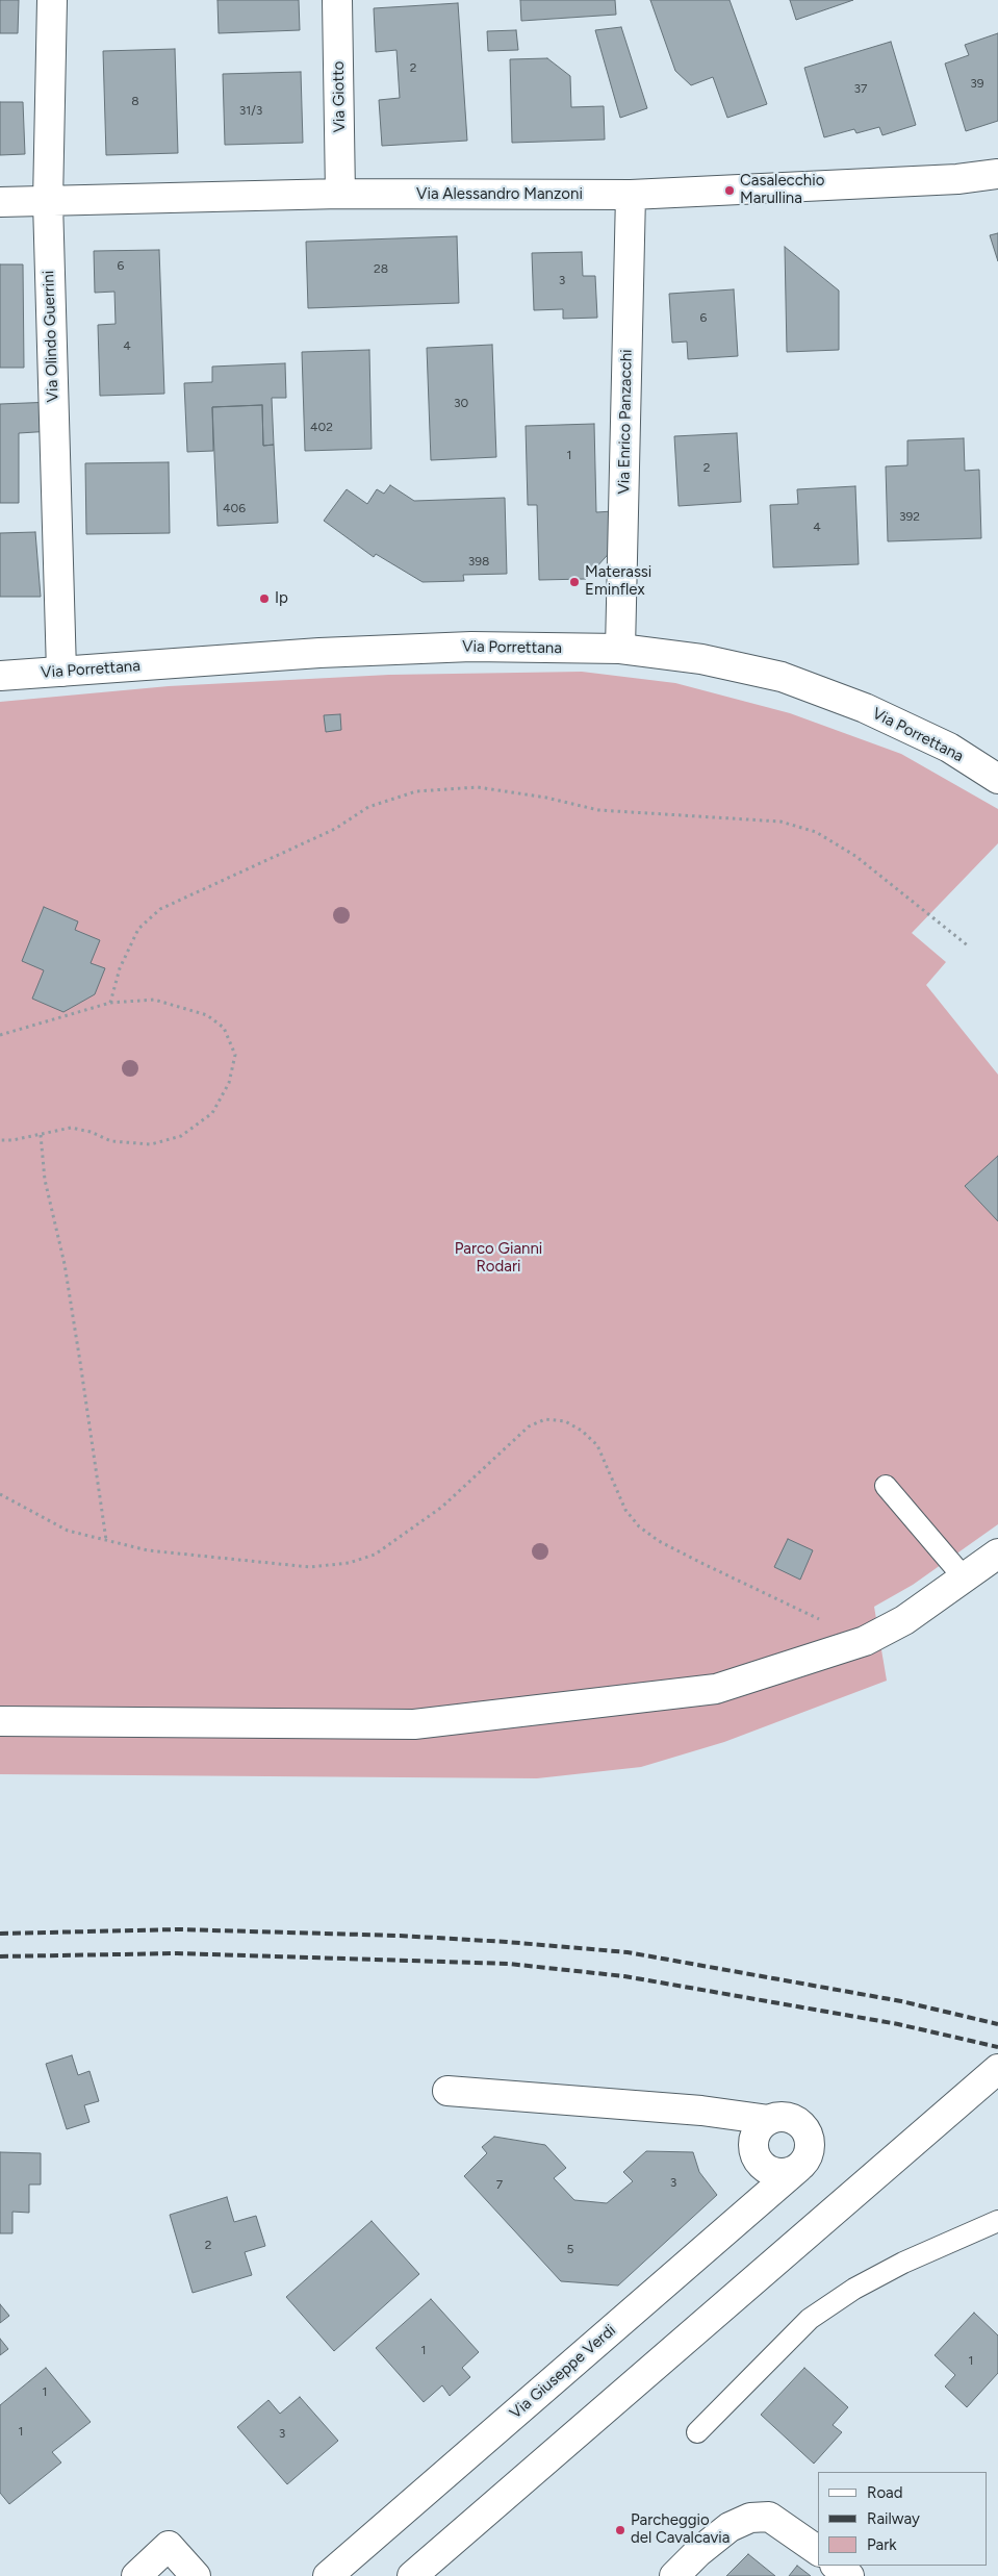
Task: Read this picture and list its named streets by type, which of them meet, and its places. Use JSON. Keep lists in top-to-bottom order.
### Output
{
  "streets": {
    "street": [
      "Via Giotto",
      "Via Alessandro Manzoni",
      "Via Olindo Guerrini",
      "Via Enrico Panzacchi",
      "Via Porrettana",
      "Via Giuseppe Verdi"
    ]
  },
  "crossings": [
    ["Via Giotto", "Via Alessandro Manzoni"],
    ["Via Alessandro Manzoni", "Via Olindo Guerrini"],
    ["Via Alessandro Manzoni", "Via Enrico Panzacchi"],
    ["Via Olindo Guerrini", "Via Porrettana"],
    ["Via Enrico Panzacchi", "Via Porrettana"]
  ],
  "parks": ["Parco Gianni Rodari"],
  "places": [
    "Casalecchio Marullina",
    "Materassi Eminflex",
    "Ip",
    "Parcheggio del Cavalcavia"
  ],
  "house_numbers": [
    "2",
    "39",
    "37",
    "8",
    "31/3",
    "6",
    "28",
    "3",
    "6",
    "4",
    "30",
    "402",
    "1",
    "2",
    "406",
    "392",
    "4",
    "398",
    "3",
    "7",
    "2",
    "5",
    "1",
    "1",
    "1",
    "1",
    "3"
  ],
  "legend": ["Road", "Railway", "Park"]
}
